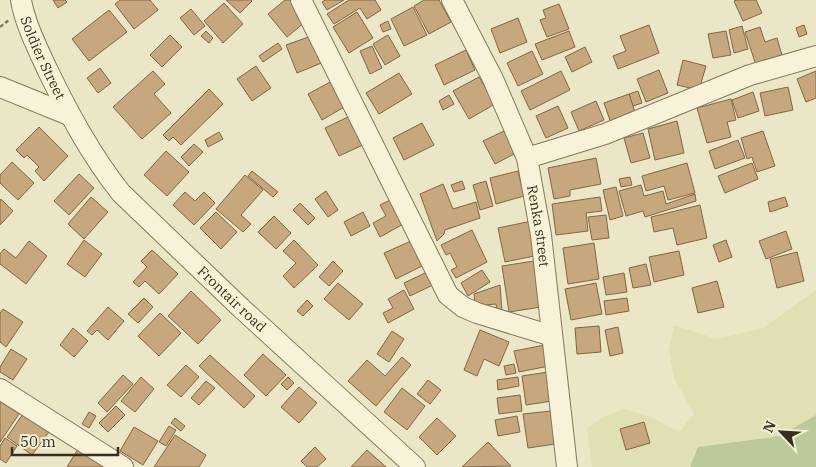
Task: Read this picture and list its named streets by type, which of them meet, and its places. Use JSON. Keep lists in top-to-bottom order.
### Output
{
  "streets": {
    "street": ["Soldier Street", "Renka street", "Frontair road"]
  },
  "crossings": [
    ["Soldier Street", "Frontair road"]
  ],
  "scale_bar": "50 m",
  "north": "top left"
}
